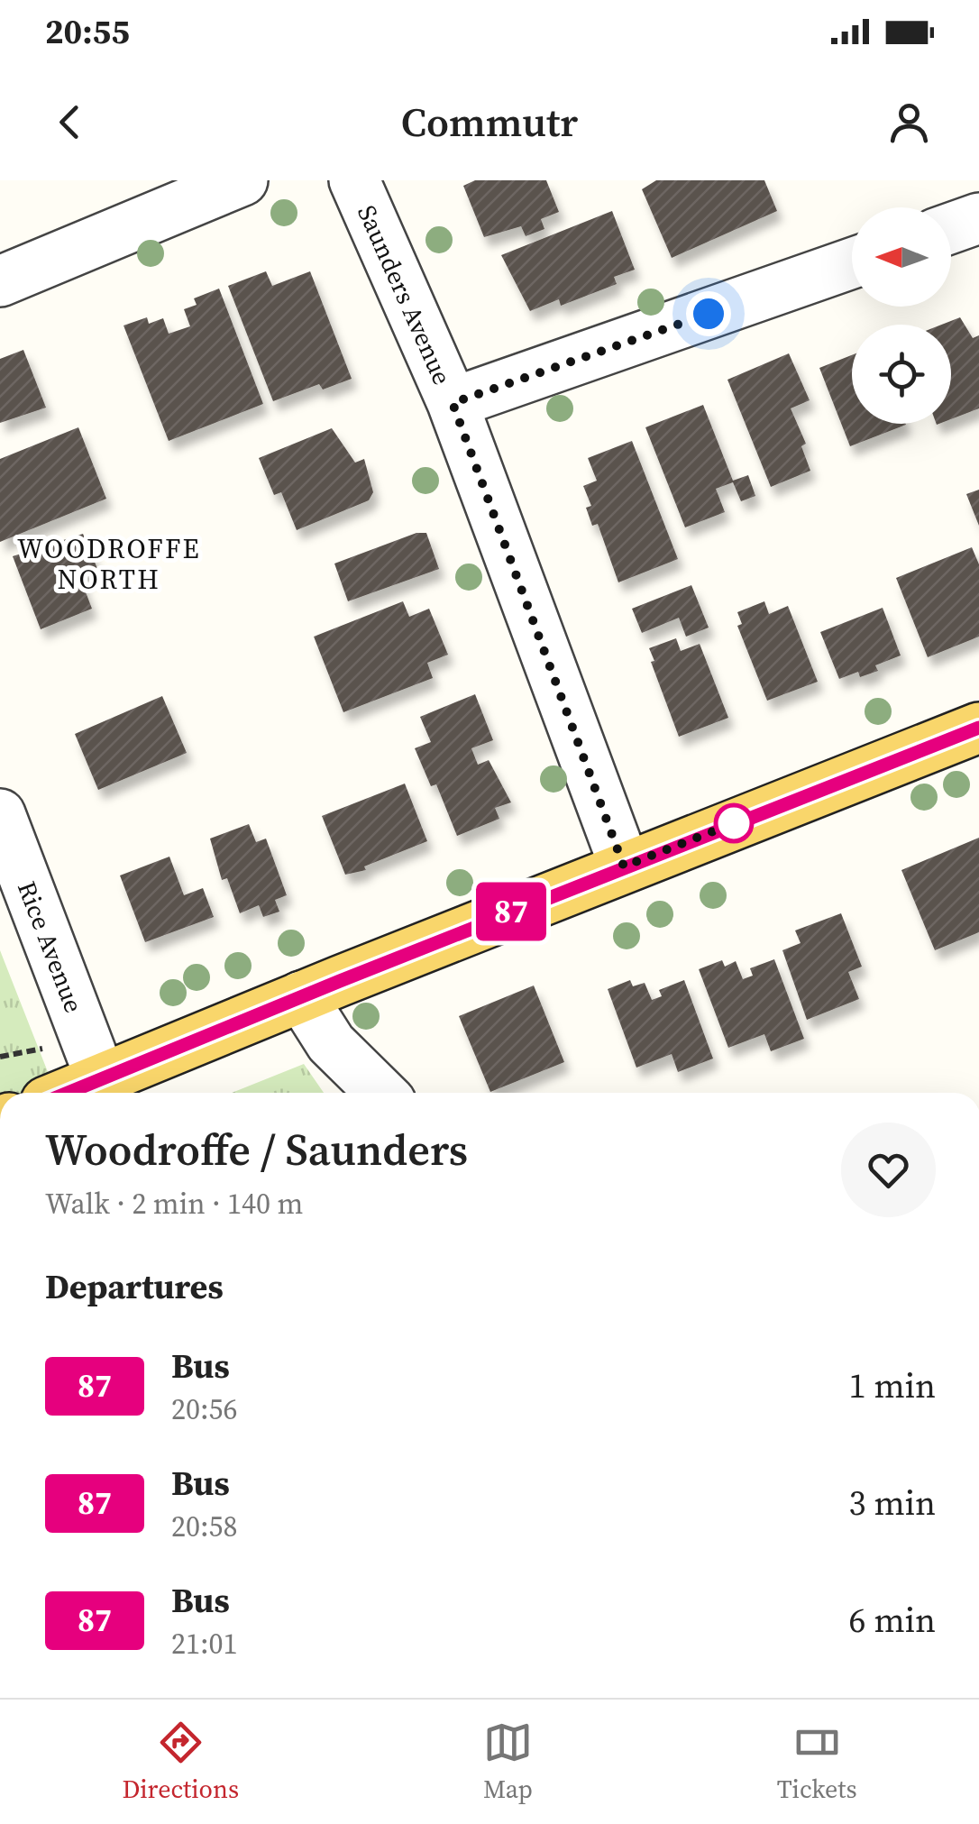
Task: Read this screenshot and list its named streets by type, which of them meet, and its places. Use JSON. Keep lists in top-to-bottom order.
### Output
{
  "streets": {
    "street": ["Saunders Avenue", "Rice Avenue"]
  },
  "districts": ["WOODROFFE NORTH"],
  "lines": ["bus line 87"],
  "north": "left",
  "page": {
    "status": "20:55",
    "header": "Commutr",
    "on_map": "87",
    "heading": [
      ["Woodroffe / Saunders", "Walk · 2 min · 140 m"],
      "Departures"
    ],
    "list": [
      {
        "mark": "87",
        "name": "Bus",
        "note": "20:56",
        "value": "1 min"
      },
      {
        "mark": "87",
        "name": "Bus",
        "note": "20:58",
        "value": "3 min"
      },
      {
        "mark": "87",
        "name": "Bus",
        "note": "21:01",
        "value": "6 min"
      }
    ],
    "tabs": ["Directions", "Map", "Tickets"]
  }
}
